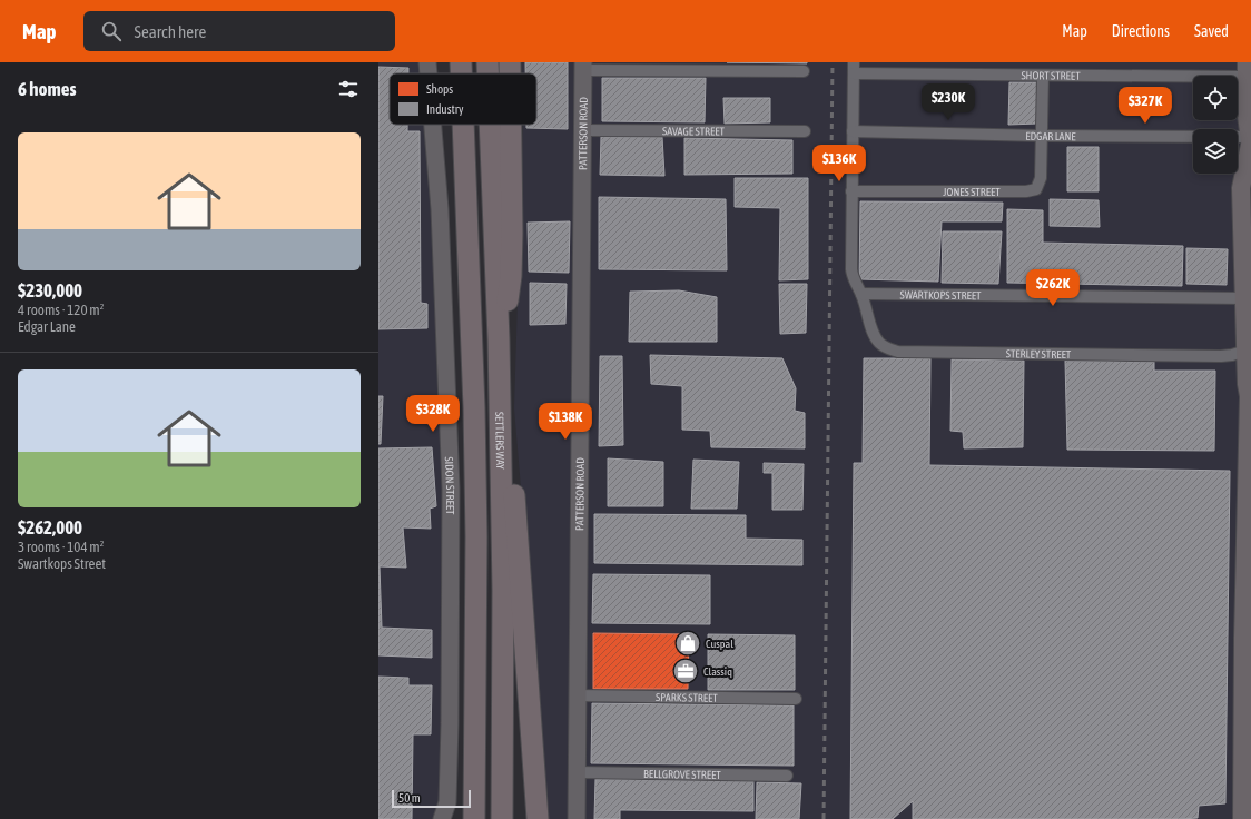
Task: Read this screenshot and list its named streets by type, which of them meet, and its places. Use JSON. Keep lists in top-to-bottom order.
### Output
{
  "streets": {
    "highway": ["SETTLERS WAY"],
    "street": [
      "SHORT STREET",
      "SAVAGE STREET",
      "PATTERSON ROAD",
      "EDGAR LANE",
      "JONES STREET",
      "SWARTKOPS STREET",
      "STERLEY STREET",
      "SIDON STREET",
      "SPARKS STREET",
      "BELLGROVE STREET"
    ]
  },
  "crossings": [
    ["SHORT STREET", "JONES STREET"],
    ["SAVAGE STREET", "PATTERSON ROAD"],
    ["PATTERSON ROAD", "SPARKS STREET"],
    ["PATTERSON ROAD", "BELLGROVE STREET"],
    ["EDGAR LANE", "JONES STREET"],
    ["SWARTKOPS STREET", "STERLEY STREET"]
  ],
  "places": {
    "shop": ["Cuspal"],
    "office": ["Classiq"]
  },
  "legend": ["Shops", "Industry"],
  "scale_bar": "50 m",
  "page": {
    "header": "Map",
    "search": "Search here",
    "nav": ["Map", "Directions", "Saved"],
    "heading": "6 homes",
    "price": [
      "$230K",
      "$327K",
      "$136K",
      "$262K",
      "$328K",
      "$138K"
    ],
    "list": [
      {
        "name": "$230,000",
        "note": "4 rooms · 120 m² · Edgar Lane"
      },
      {
        "name": "$262,000",
        "note": "3 rooms · 104 m² · Swartkops Street"
      }
    ],
    "scale": "50 m"
  }
}
